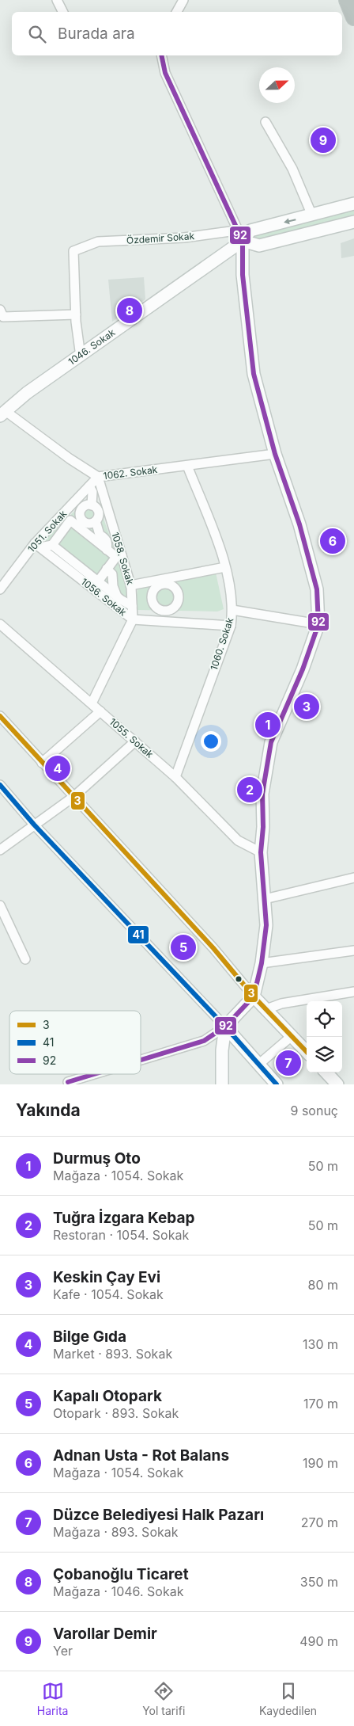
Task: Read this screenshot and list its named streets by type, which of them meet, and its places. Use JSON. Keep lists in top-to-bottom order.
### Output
{
  "streets": {
    "street": [
      "Özdemir Sokak",
      "1046. Sokak",
      "1062. Sokak",
      "1051. Sokak",
      "1058. Sokak",
      "1056. Sokak",
      "1060. Sokak",
      "1055. Sokak"
    ]
  },
  "crossings": [
    ["Özdemir Sokak", "1046. Sokak"],
    ["1046. Sokak", "1062. Sokak"],
    ["1062. Sokak", "1051. Sokak"],
    ["1062. Sokak", "1058. Sokak"],
    ["1062. Sokak", "1060. Sokak"],
    ["1051. Sokak", "1058. Sokak"],
    ["1051. Sokak", "1056. Sokak"],
    ["1058. Sokak", "1056. Sokak"],
    ["1058. Sokak", "1055. Sokak"],
    ["1056. Sokak", "1060. Sokak"],
    ["1060. Sokak", "1055. Sokak"]
  ],
  "lines": ["transit line 92", "transit line 3", "transit line 41"],
  "legend": ["3", "41", "92"],
  "north": "right",
  "page": {
    "search": "Burada ara",
    "pins": [
      "9",
      "8",
      "6",
      "3",
      "1",
      "4",
      "2",
      "5",
      "7"
    ],
    "heading": ["Yakında", "9 sonuç"],
    "list": [
      {
        "mark": "1",
        "name": "Durmuş Oto",
        "note": "Mağaza · 1054. Sokak",
        "value": "50 m"
      },
      {
        "mark": "2",
        "name": "Tuğra İzgara Kebap",
        "note": "Restoran · 1054. Sokak",
        "value": "50 m"
      },
      {
        "mark": "3",
        "name": "Keskin Çay Evi",
        "note": "Kafe · 1054. Sokak",
        "value": "80 m"
      },
      {
        "mark": "4",
        "name": "Bilge Gıda",
        "note": "Market · 893. Sokak",
        "value": "130 m"
      },
      {
        "mark": "5",
        "name": "Kapalı Otopark",
        "note": "Otopark · 893. Sokak",
        "value": "170 m"
      },
      {
        "mark": "6",
        "name": "Adnan Usta - Rot Balans",
        "note": "Mağaza · 1054. Sokak",
        "value": "190 m"
      },
      {
        "mark": "7",
        "name": "Düzce Belediyesi Halk Pazarı",
        "note": "Mağaza · 893. Sokak",
        "value": "270 m"
      },
      {
        "mark": "8",
        "name": "Çobanoğlu Ticaret",
        "note": "Mağaza · 1046. Sokak",
        "value": "350 m"
      },
      {
        "mark": "9",
        "name": "Varollar Demir",
        "note": "Yer",
        "value": "490 m"
      }
    ],
    "nav": ["Harita", "Yol tarifi", "Kaydedilen"]
  }
}
